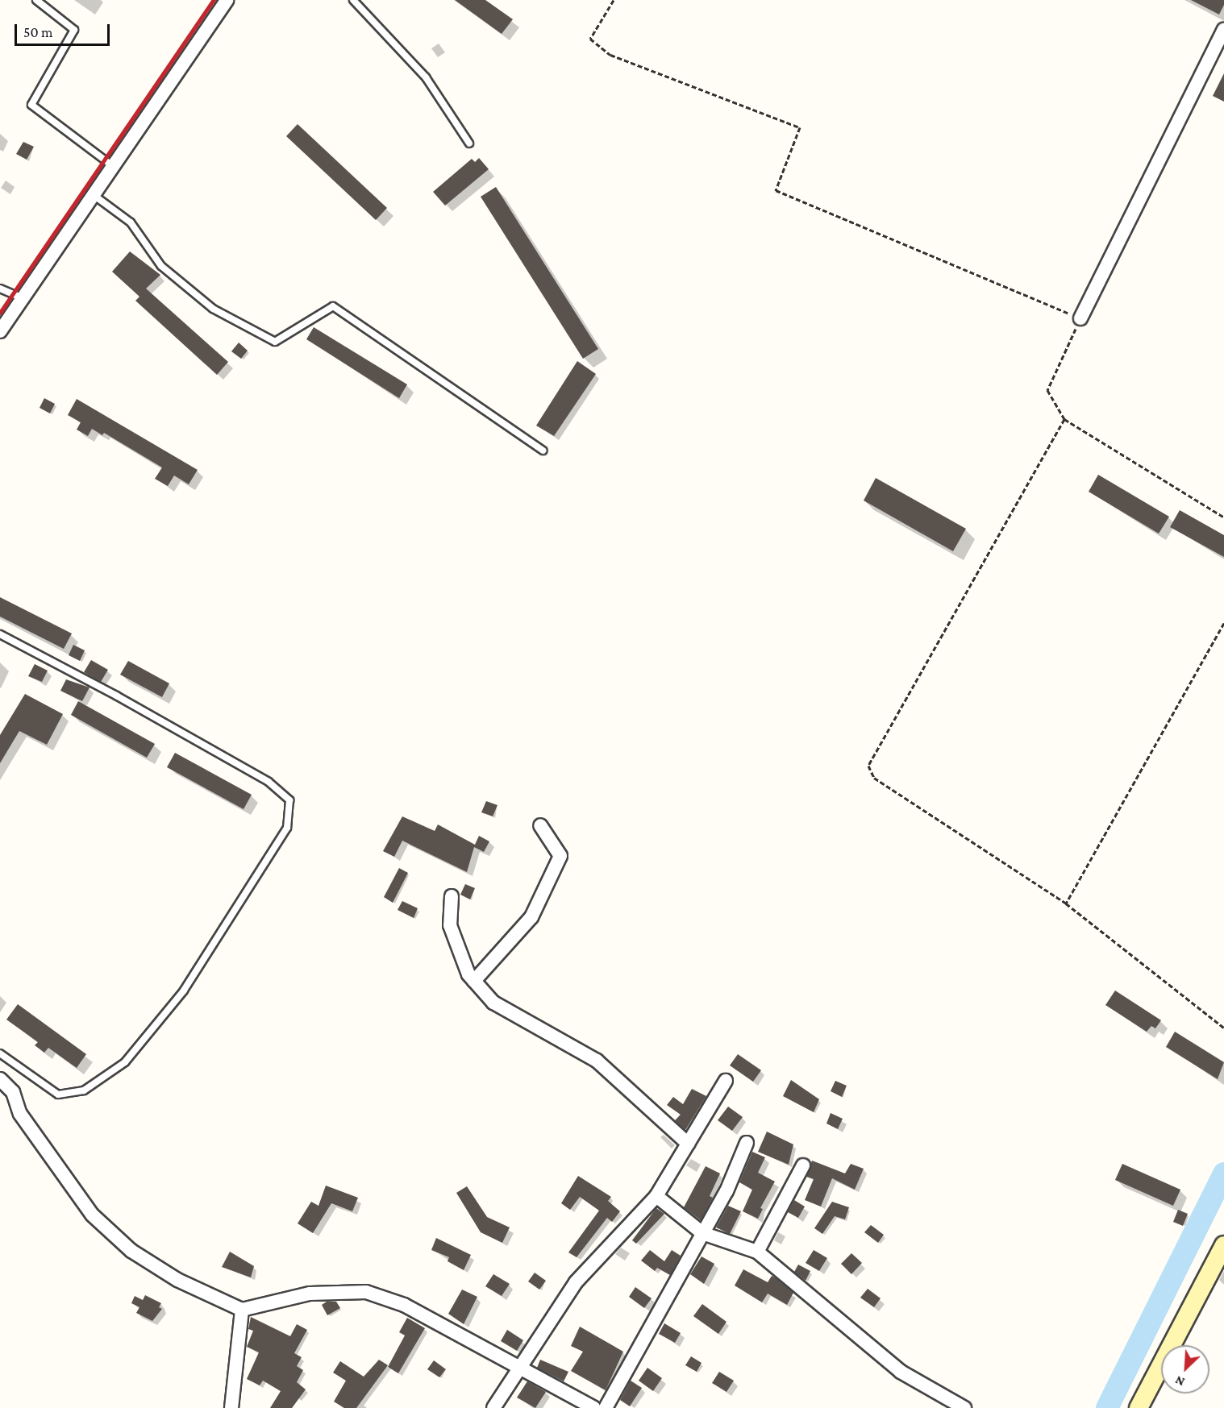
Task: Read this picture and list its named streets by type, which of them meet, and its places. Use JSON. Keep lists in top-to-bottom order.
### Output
{
  "scale_bar": "50 m",
  "north": "bottom left"
}
